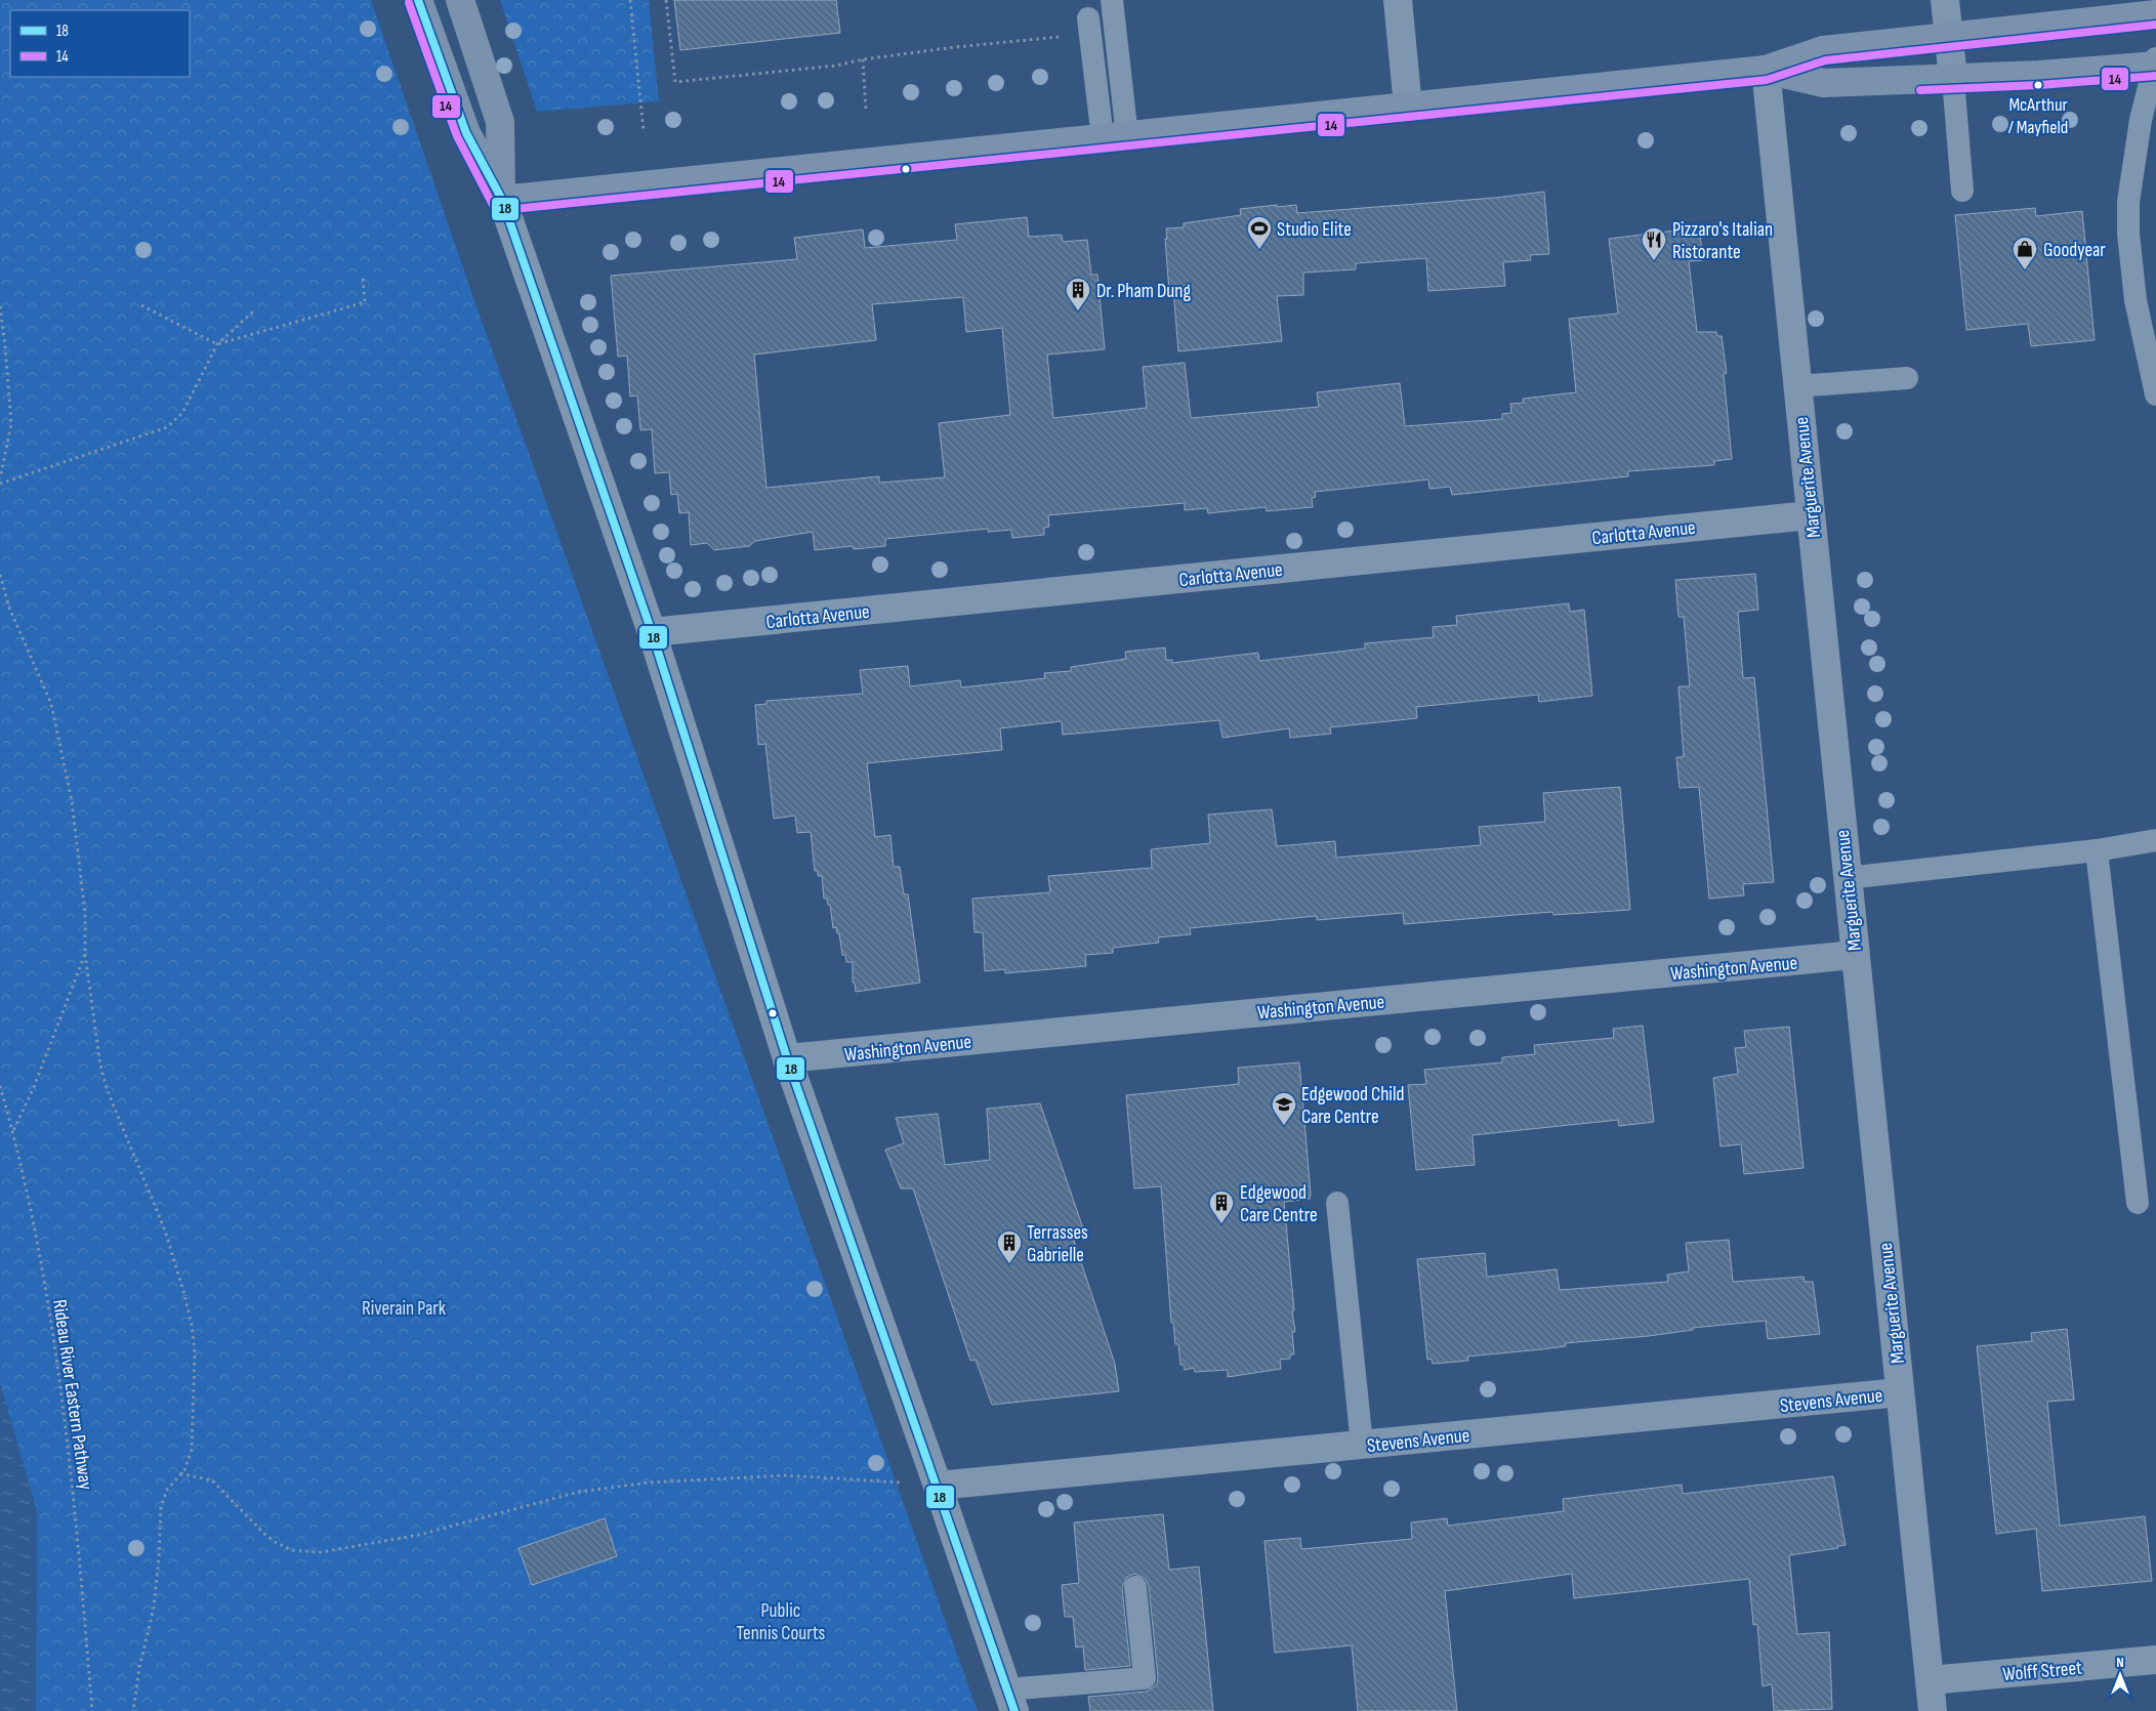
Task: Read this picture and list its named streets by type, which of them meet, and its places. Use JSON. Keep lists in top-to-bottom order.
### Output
{
  "streets": {
    "street": [
      "Marguerite Avenue",
      "Carlotta Avenue",
      "Washington Avenue",
      "Stevens Avenue",
      "Wolff Street"
    ],
    "path": ["Rideau River Eastern Pathway"]
  },
  "crossings": [
    ["Marguerite Avenue", "Carlotta Avenue"],
    ["Marguerite Avenue", "Washington Avenue"],
    ["Marguerite Avenue", "Stevens Avenue"],
    ["Marguerite Avenue", "Wolff Street"]
  ],
  "parks": ["Riverain Park", "Public Tennis Courts"],
  "places": {
    "other": ["McArthur / Mayfield"],
    "sports": ["Studio Elite"],
    "restaurant": ["Pizzaro's Italian Ristorante"],
    "shop": ["Goodyear"],
    "building": ["Dr. Pham Dung", "Edgewood Care Centre", "Terrasses Gabrielle"],
    "school or university": ["Edgewood Child Care Centre"]
  },
  "lines": ["transit line 18", "transit line 14"],
  "legend": ["18", "14"],
  "north": "top"
}
